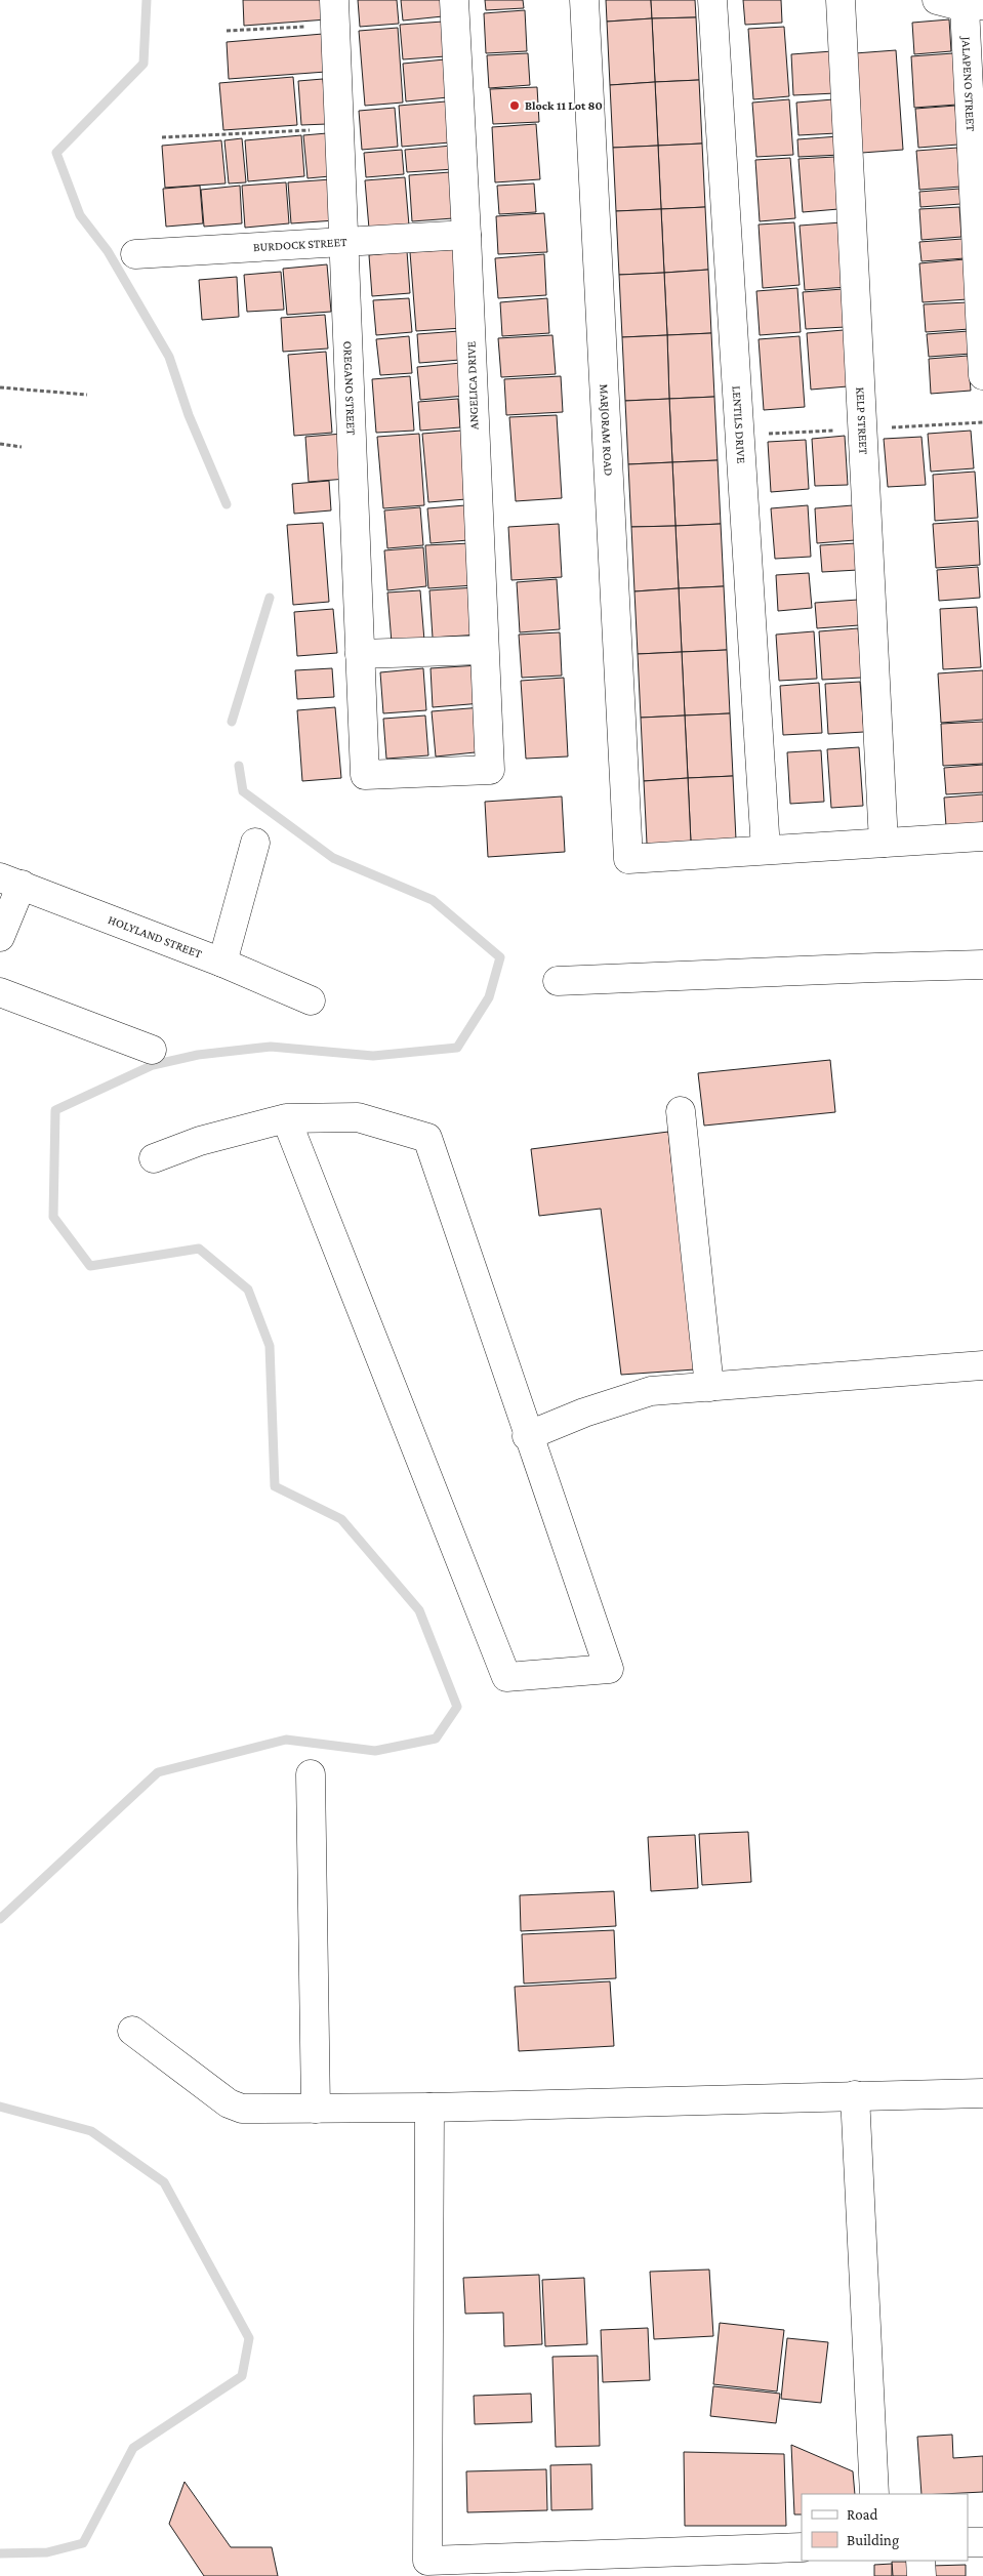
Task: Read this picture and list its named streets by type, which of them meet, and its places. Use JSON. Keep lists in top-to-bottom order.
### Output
{
  "streets": {
    "street": [
      "JALAPENO STREET",
      "BURDOCK STREET",
      "ANGELICA DRIVE",
      "OREGANO STREET",
      "KELP STREET",
      "LENTILS DRIVE",
      "MARJORAM ROAD",
      "HOLYLAND STREET"
    ]
  },
  "crossings": [
    ["BURDOCK STREET", "ANGELICA DRIVE"],
    ["BURDOCK STREET", "OREGANO STREET"],
    ["ANGELICA DRIVE", "OREGANO STREET"],
    ["LENTILS DRIVE", "MARJORAM ROAD"]
  ],
  "places": ["Block 11 Lot 80"],
  "legend": ["Road", "Building"]
}
